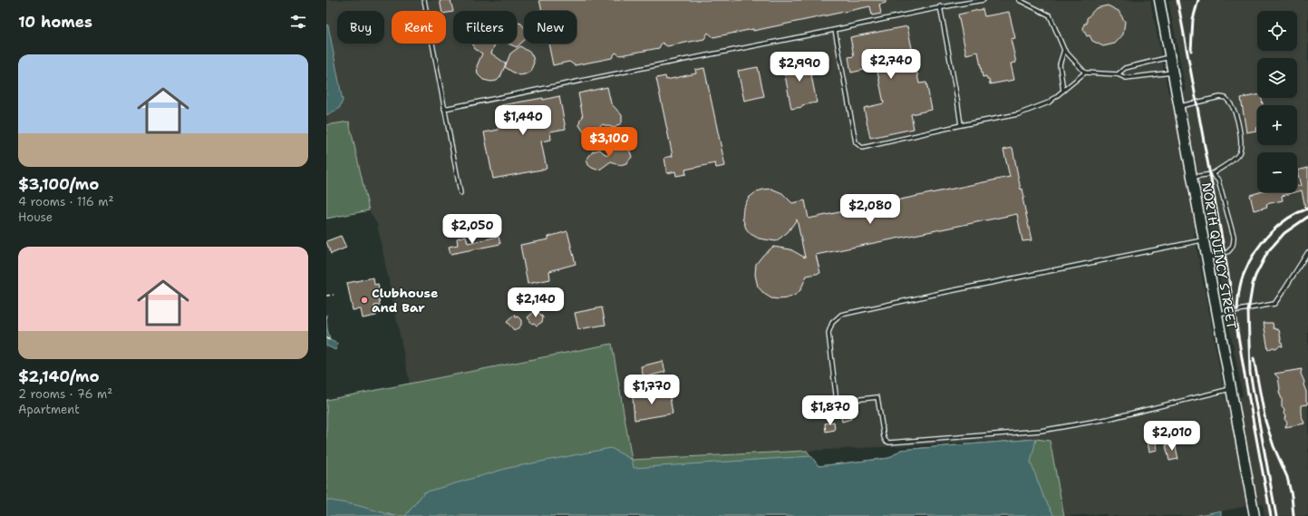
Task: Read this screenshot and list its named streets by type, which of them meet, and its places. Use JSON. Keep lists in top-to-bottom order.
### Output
{
  "streets": {
    "street": ["NORTH QUINCY STREET"]
  },
  "places": ["Clubhouse and Bar"],
  "page": {
    "heading": "10 homes",
    "map_buttons": ["+", "−"],
    "chip": [
      "Buy",
      "Rent",
      "Filters",
      "New"
    ],
    "list": [
      {
        "name": "$3,100/mo",
        "note": "4 rooms · 116 m² · House"
      },
      {
        "name": "$2,140/mo",
        "note": "2 rooms · 76 m² · Apartment"
      }
    ],
    "price": [
      "$2,740",
      "$2,990",
      "$1,440",
      "$3,100",
      "$2,080",
      "$2,050",
      "$2,140",
      "$1,770",
      "$1,870",
      "$2,010"
    ]
  }
}
